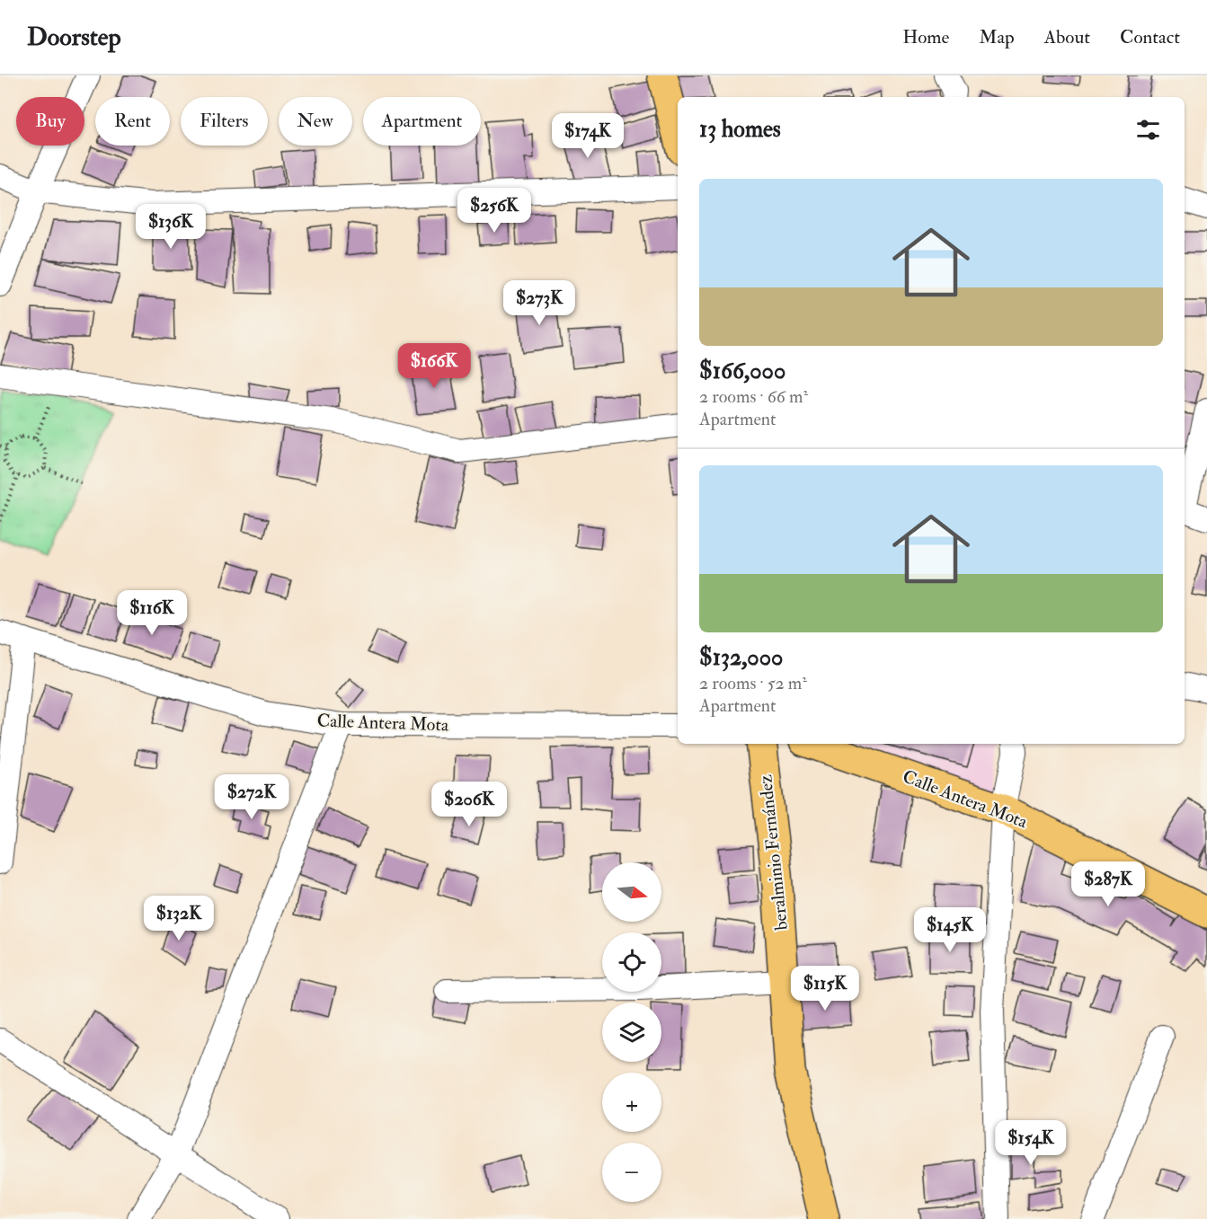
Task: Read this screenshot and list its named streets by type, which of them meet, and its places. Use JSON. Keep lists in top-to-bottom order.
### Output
{
  "streets": {
    "main road": ["Calle Antera Mota", "beralminio Fernández"]
  },
  "north": "right",
  "page": {
    "header": "Doorstep",
    "nav": [
      "Home",
      "Map",
      "About",
      "Contact"
    ],
    "chip": [
      "Buy",
      "Rent",
      "Filters",
      "New",
      "Apartment"
    ],
    "heading": "13 homes",
    "price": [
      "$174K",
      "$256K",
      "$136K",
      "$273K",
      "$166K",
      "$116K",
      "$272K",
      "$206K",
      "$287K",
      "$132K",
      "$145K",
      "$115K",
      "$154K"
    ],
    "list": [
      {
        "name": "$166,000",
        "note": "2 rooms · 66 m² · Apartment"
      },
      {
        "name": "$132,000",
        "note": "2 rooms · 52 m² · Apartment"
      }
    ],
    "map_buttons": ["+", "−"]
  }
}
